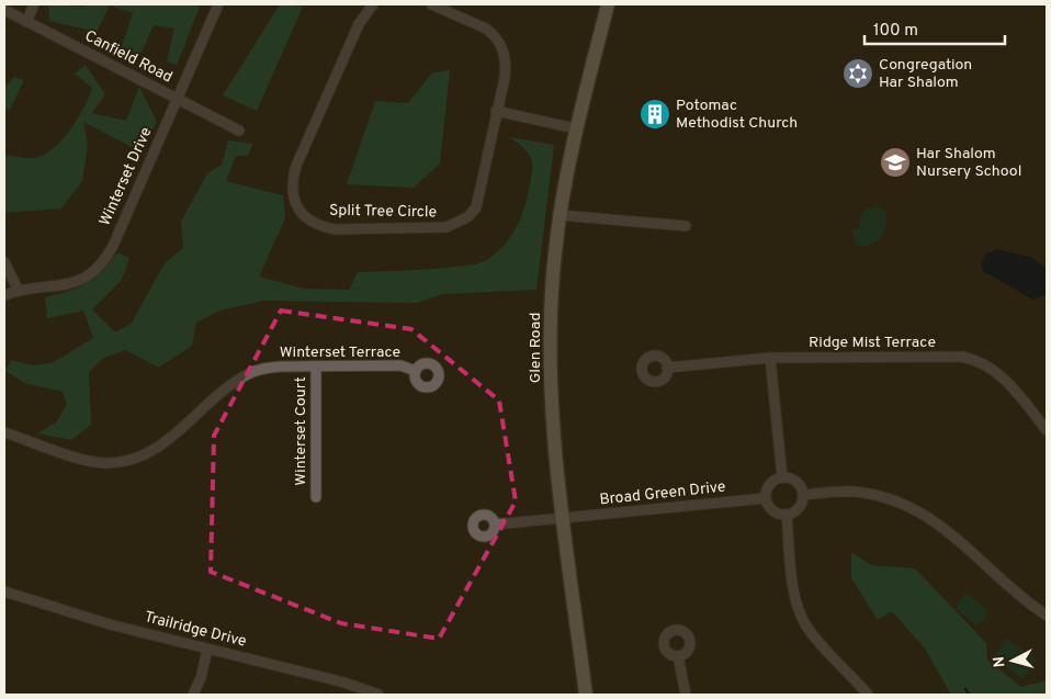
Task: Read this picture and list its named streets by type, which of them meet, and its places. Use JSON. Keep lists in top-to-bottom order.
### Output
{
  "streets": {
    "main road": ["Glen Road"],
    "street": [
      "Canfield Road",
      "Winterset Drive",
      "Split Tree Circle",
      "Ridge Mist Terrace",
      "Winterset Terrace",
      "Winterset Court",
      "Broad Green Drive",
      "Trailridge Drive"
    ]
  },
  "crossings": [
    ["Canfield Road", "Winterset Drive"],
    ["Glen Road", "Broad Green Drive"],
    ["Winterset Terrace", "Winterset Court"]
  ],
  "places": {
    "synagogue": ["Congregation Har Shalom"],
    "building": ["Potomac Methodist Church"],
    "school or university": ["Har Shalom Nursery School"]
  },
  "scale_bar": "100 m",
  "north": "left"
}
